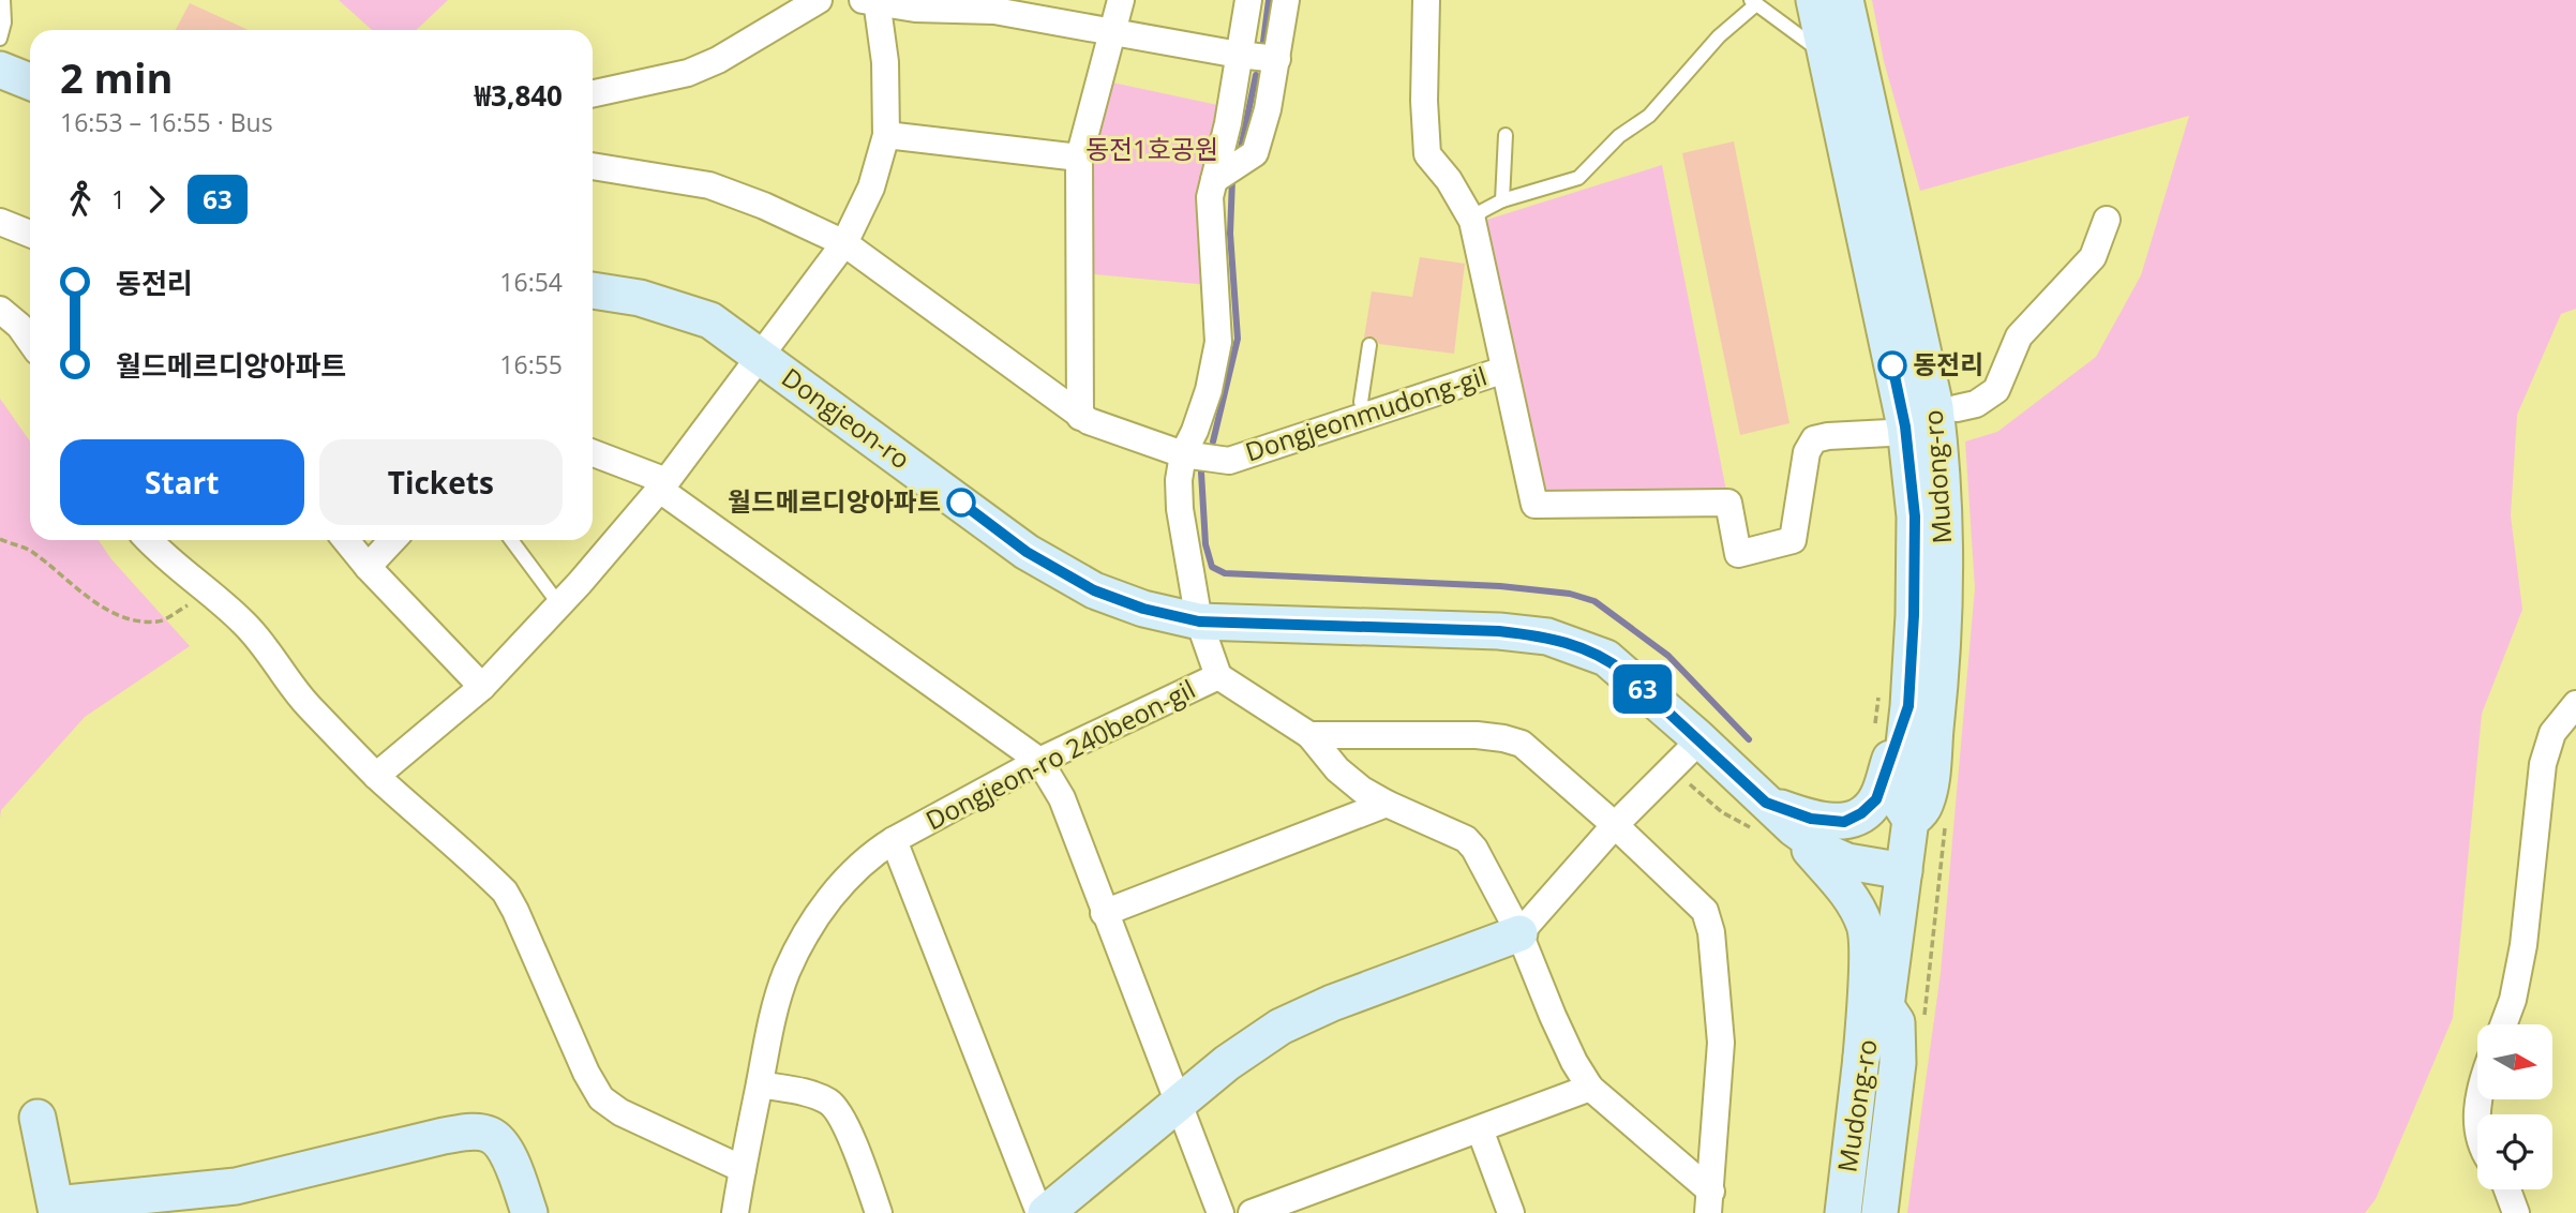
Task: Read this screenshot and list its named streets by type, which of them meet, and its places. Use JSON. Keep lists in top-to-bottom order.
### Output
{
  "streets": {
    "street": [
      "Dongjeonmudong-gil",
      "Dongjeon-ro",
      "Mudong-ro",
      "Dongjeon-ro 240beon-gil"
    ]
  },
  "crossings": [
    ["Dongjeon-ro", "Mudong-ro"],
    ["Dongjeon-ro", "Dongjeon-ro 240beon-gil"]
  ],
  "parks": ["동전1호공원"],
  "places": ["동전리", "월드메르디앙아파트"],
  "lines": ["bus line 63"],
  "north": "right",
  "page": {
    "on_map": "63",
    "heading": ["2 min", "16:53 – 16:55 · Bus", "₩3,840"],
    "legs": ["1", "63"],
    "list": [
      {
        "name": "동전리",
        "value": "16:54"
      },
      {
        "name": "월드메르디앙아파트",
        "value": "16:55"
      }
    ],
    "buttons": ["Start", "Tickets"]
  }
}
